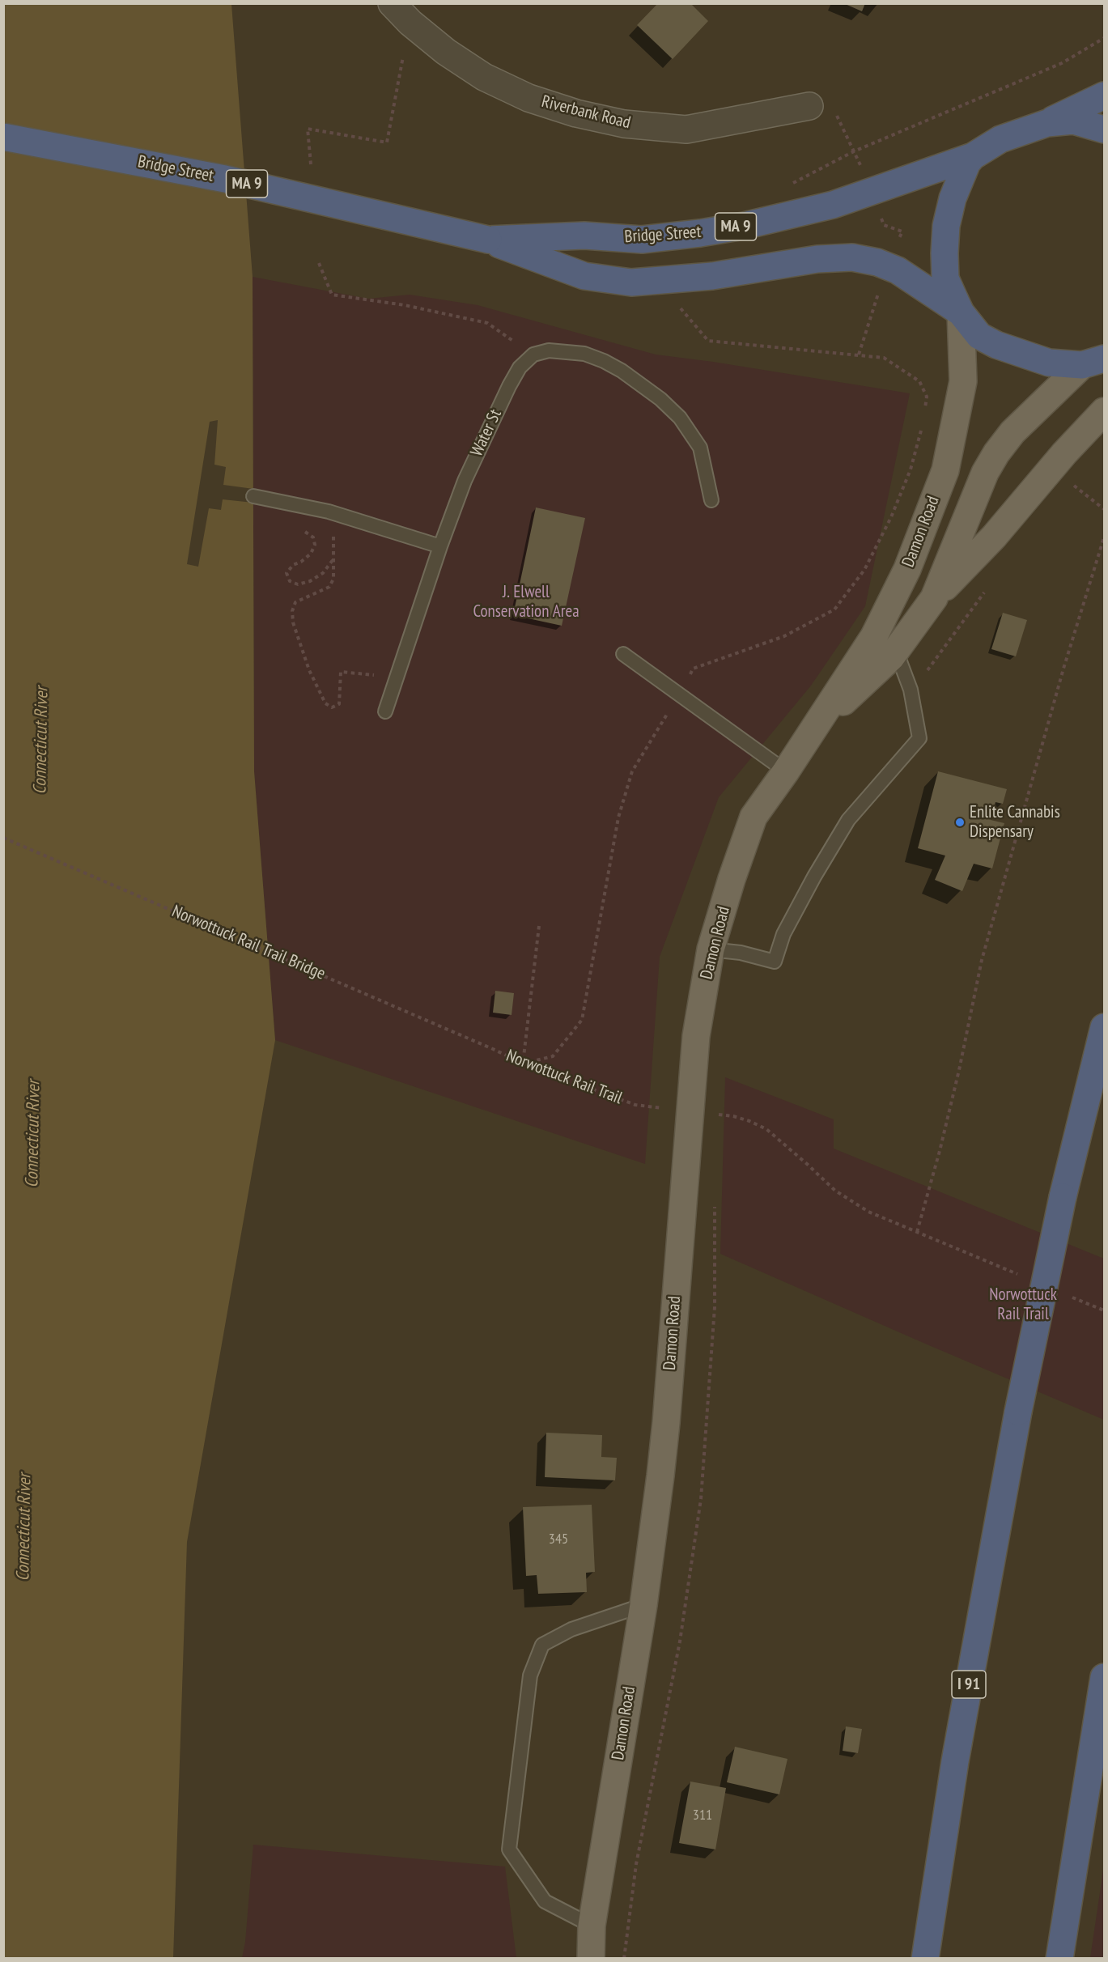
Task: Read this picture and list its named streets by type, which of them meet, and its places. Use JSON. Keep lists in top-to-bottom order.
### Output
{
  "streets": {
    "highway": ["Bridge Street", "MA 9", "I 91"],
    "main road": ["Damon Road"],
    "street": ["Riverbank Road"],
    "lane": ["Water St"],
    "path": ["Norwottuck Rail Trail Bridge", "Norwottuck Rail Trail"]
  },
  "crossings": [
    ["Bridge Street", "Damon Road"],
    ["Norwottuck Rail Trail Bridge", "Norwottuck Rail Trail"]
  ],
  "water": ["Connecticut River"],
  "parks": ["J. Elwell Conservation Area", "Norwottuck Rail Trail"],
  "places": ["Enlite Cannabis Dispensary"],
  "house_numbers": ["345", "311"]
}
